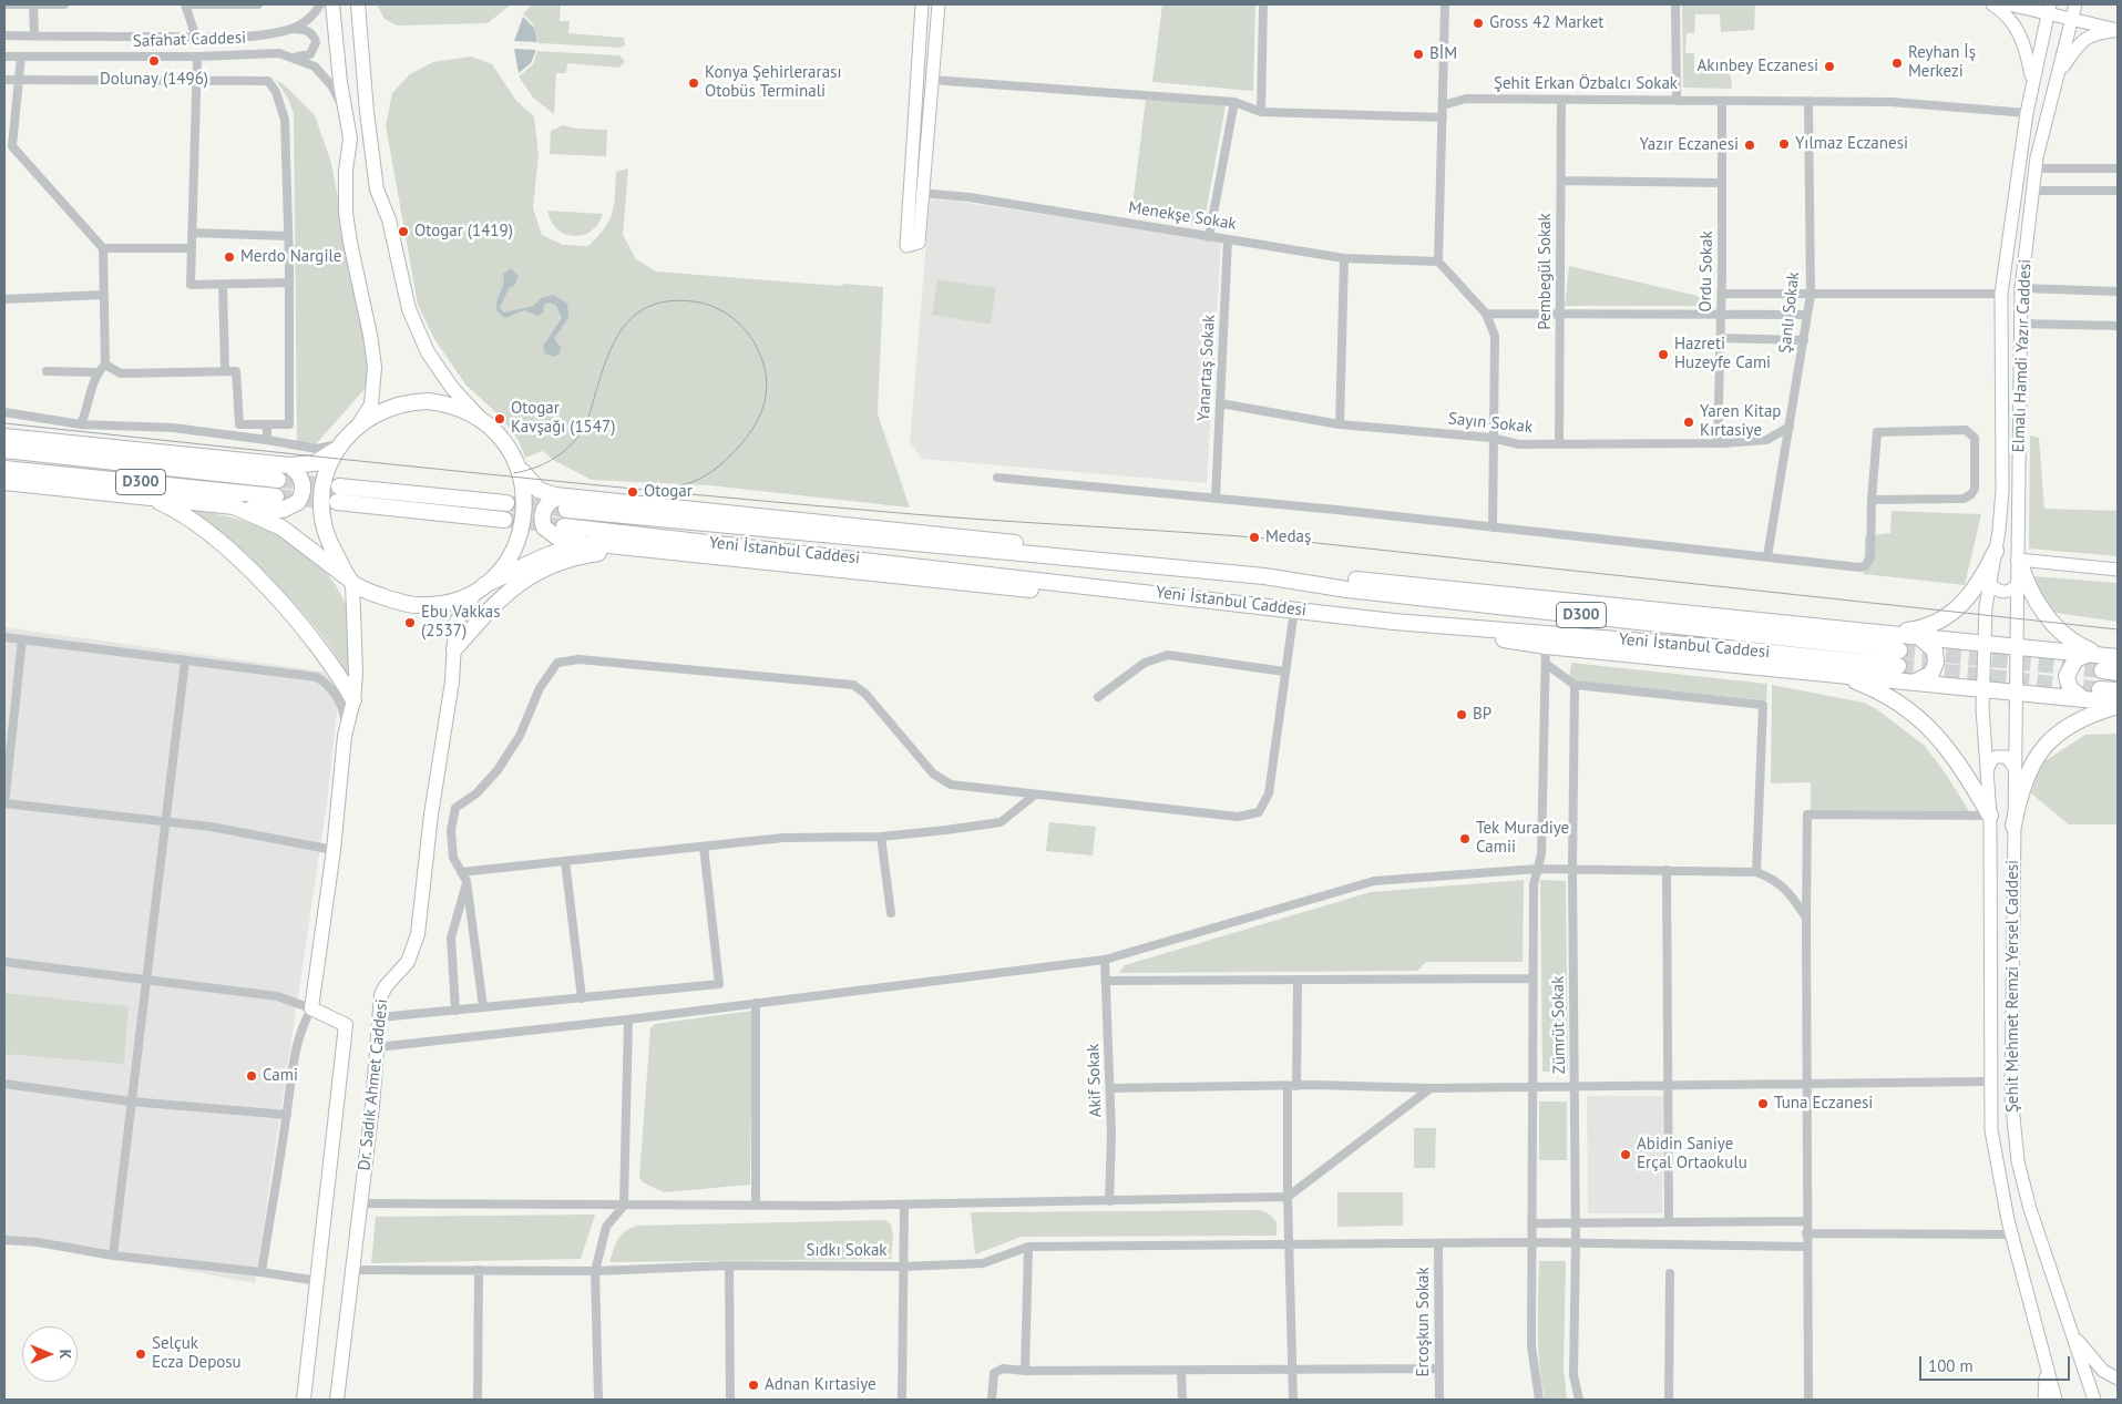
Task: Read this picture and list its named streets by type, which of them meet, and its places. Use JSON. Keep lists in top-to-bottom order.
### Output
{
  "streets": {
    "highway": ["D300", "Yeni İstanbul Caddesi"],
    "main road": ["Elmalı Hamdi Yazır Caddesi", "Şehit Mehmet Remzi Yersel Caddesi", "Dr. Sadık Ahmet Caddesi"],
    "street": [
      "Safahat Caddesi",
      "Şehit Erkan Özbalcı Sokak",
      "Menekşe Sokak",
      "Pembegül Sokak",
      "Ordu Sokak",
      "Şanlı Sokak",
      "Yanartaş Sokak",
      "Sayın Sokak",
      "Zümrüt Sokak",
      "Akif Sokak",
      "Sıdkı Sokak",
      "Ercoşkun Sokak"
    ]
  },
  "crossings": [
    ["Şehit Erkan Özbalcı Sokak", "Pembegül Sokak"],
    ["Şehit Erkan Özbalcı Sokak", "Ordu Sokak"],
    ["Şehit Erkan Özbalcı Sokak", "Şanlı Sokak"],
    ["Şehit Erkan Özbalcı Sokak", "Elmalı Hamdi Yazır Caddesi"],
    ["Menekşe Sokak", "Yanartaş Sokak"],
    ["Pembegül Sokak", "Sayın Sokak"],
    ["Ordu Sokak", "Sayın Sokak"],
    ["Şanlı Sokak", "Sayın Sokak"],
    ["Elmalı Hamdi Yazır Caddesi", "Şehit Mehmet Remzi Yersel Caddesi"],
    ["Yanartaş Sokak", "Sayın Sokak"],
    ["Zümrüt Sokak", "Sıdkı Sokak"],
    ["Dr. Sadık Ahmet Caddesi", "Sıdkı Sokak"],
    ["Sıdkı Sokak", "Ercoşkun Sokak"]
  ],
  "places": [
    "Gross 42 Market",
    "BİM",
    "Dolunay (1496)",
    "Reyhan İş Merkezi",
    "Akınbey Eczanesi",
    "Konya Şehirlerarası Otobüs Terminali",
    "Yılmaz Eczanesi",
    "Yazır Eczanesi",
    "Otogar (1419)",
    "Merdo Nargile",
    "Hazreti Huzeyfe Cami",
    "Otogar Kavşağı (1547)",
    "Yaren Kitap Kırtasiye",
    "Otogar",
    "Medaş",
    "Ebu Vakkas (2537)",
    "BP",
    "Tek Muradiye Camii",
    "Cami",
    "Tuna Eczanesi",
    "Abidin Saniye Erçal Ortaokulu",
    "Selçuk Ecza Deposu",
    "Adnan Kırtasiye"
  ],
  "scale_bar": "100 m",
  "north": "right"
}
